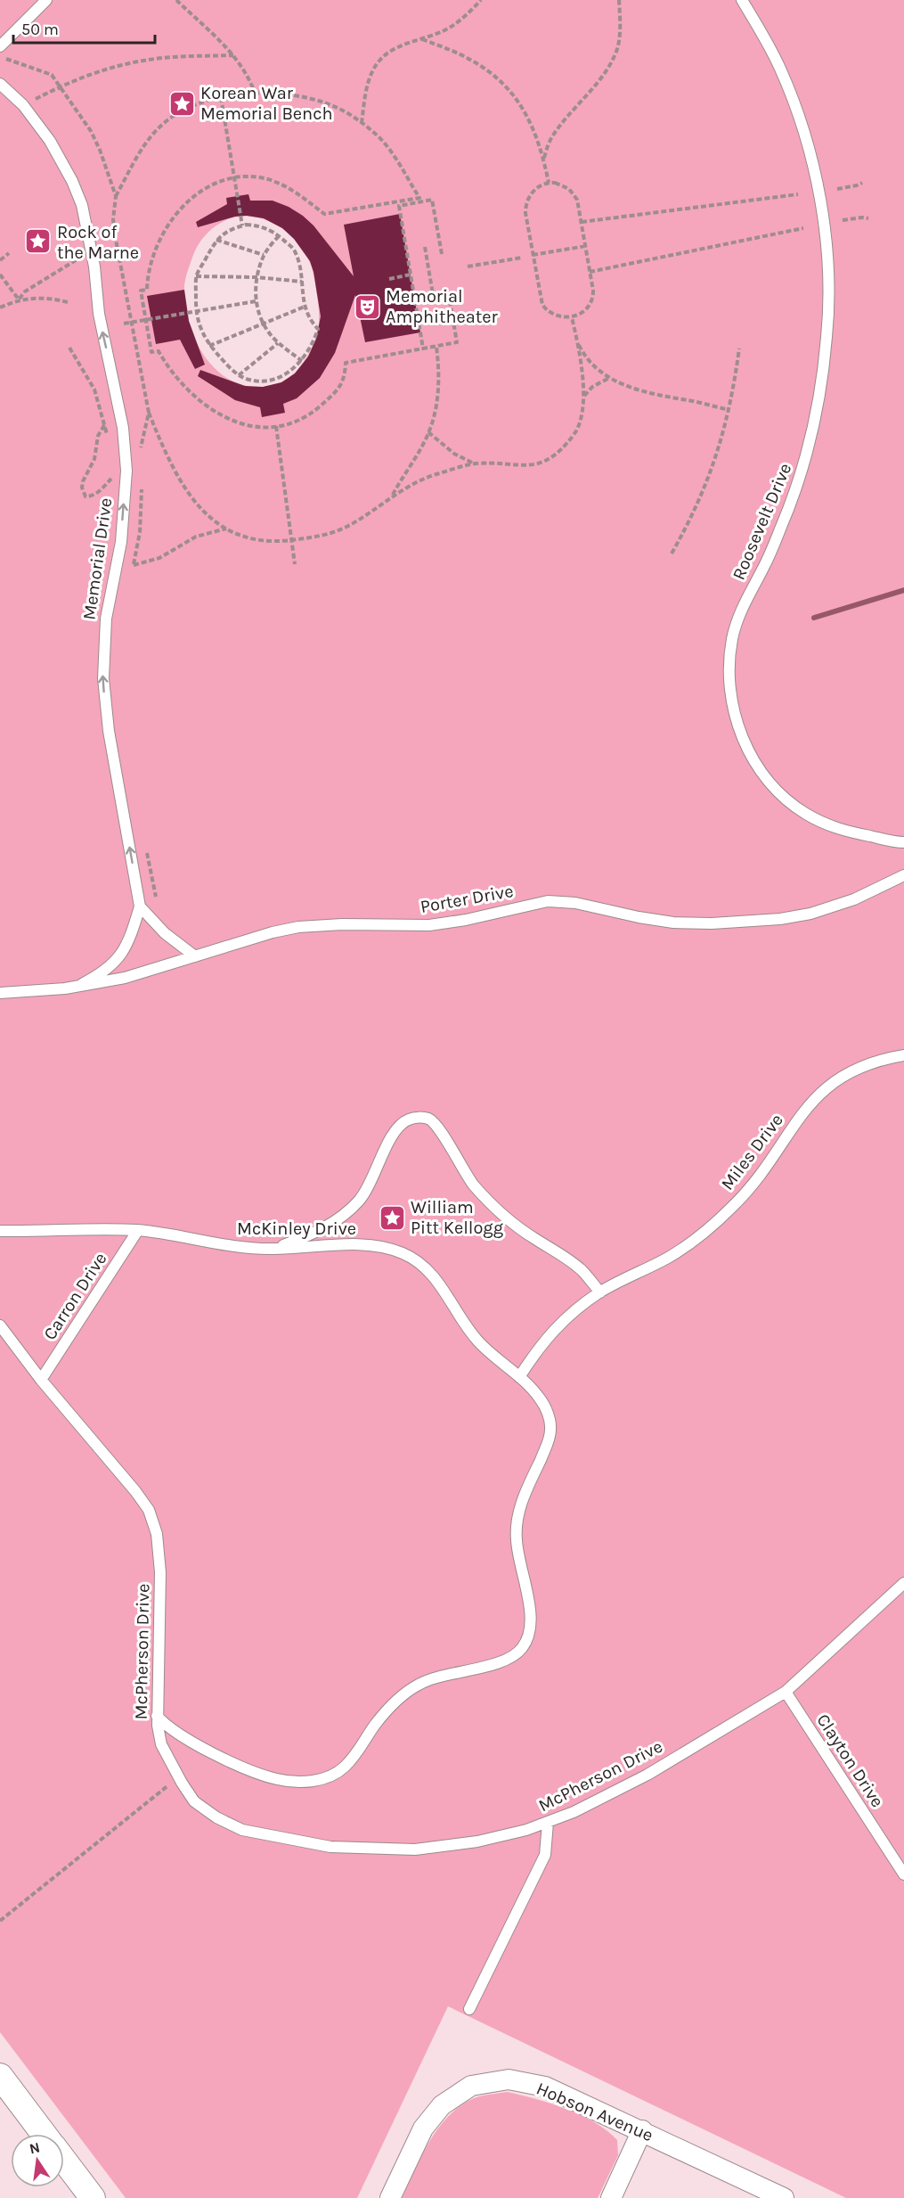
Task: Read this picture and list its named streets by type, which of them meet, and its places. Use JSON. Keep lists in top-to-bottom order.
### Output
{
  "streets": {
    "street": ["Hobson Avenue"],
    "lane": [
      "Roosevelt Drive",
      "Memorial Drive",
      "Porter Drive",
      "Miles Drive",
      "McKinley Drive",
      "Carron Drive",
      "McPherson Drive",
      "Clayton Drive"
    ]
  },
  "crossings": [
    ["Memorial Drive", "Porter Drive"],
    ["Miles Drive", "McKinley Drive"],
    ["McKinley Drive", "Carron Drive"],
    ["McKinley Drive", "McPherson Drive"],
    ["Carron Drive", "McPherson Drive"],
    ["McPherson Drive", "Clayton Drive"]
  ],
  "one_way": ["Memorial Drive"],
  "places": {
    "place": ["Korean War Memorial Bench", "Rock of the Marne", "William Pitt Kellogg"],
    "theatre": ["Memorial Amphitheater"]
  },
  "scale_bar": "50 m",
  "north": "top"
}
